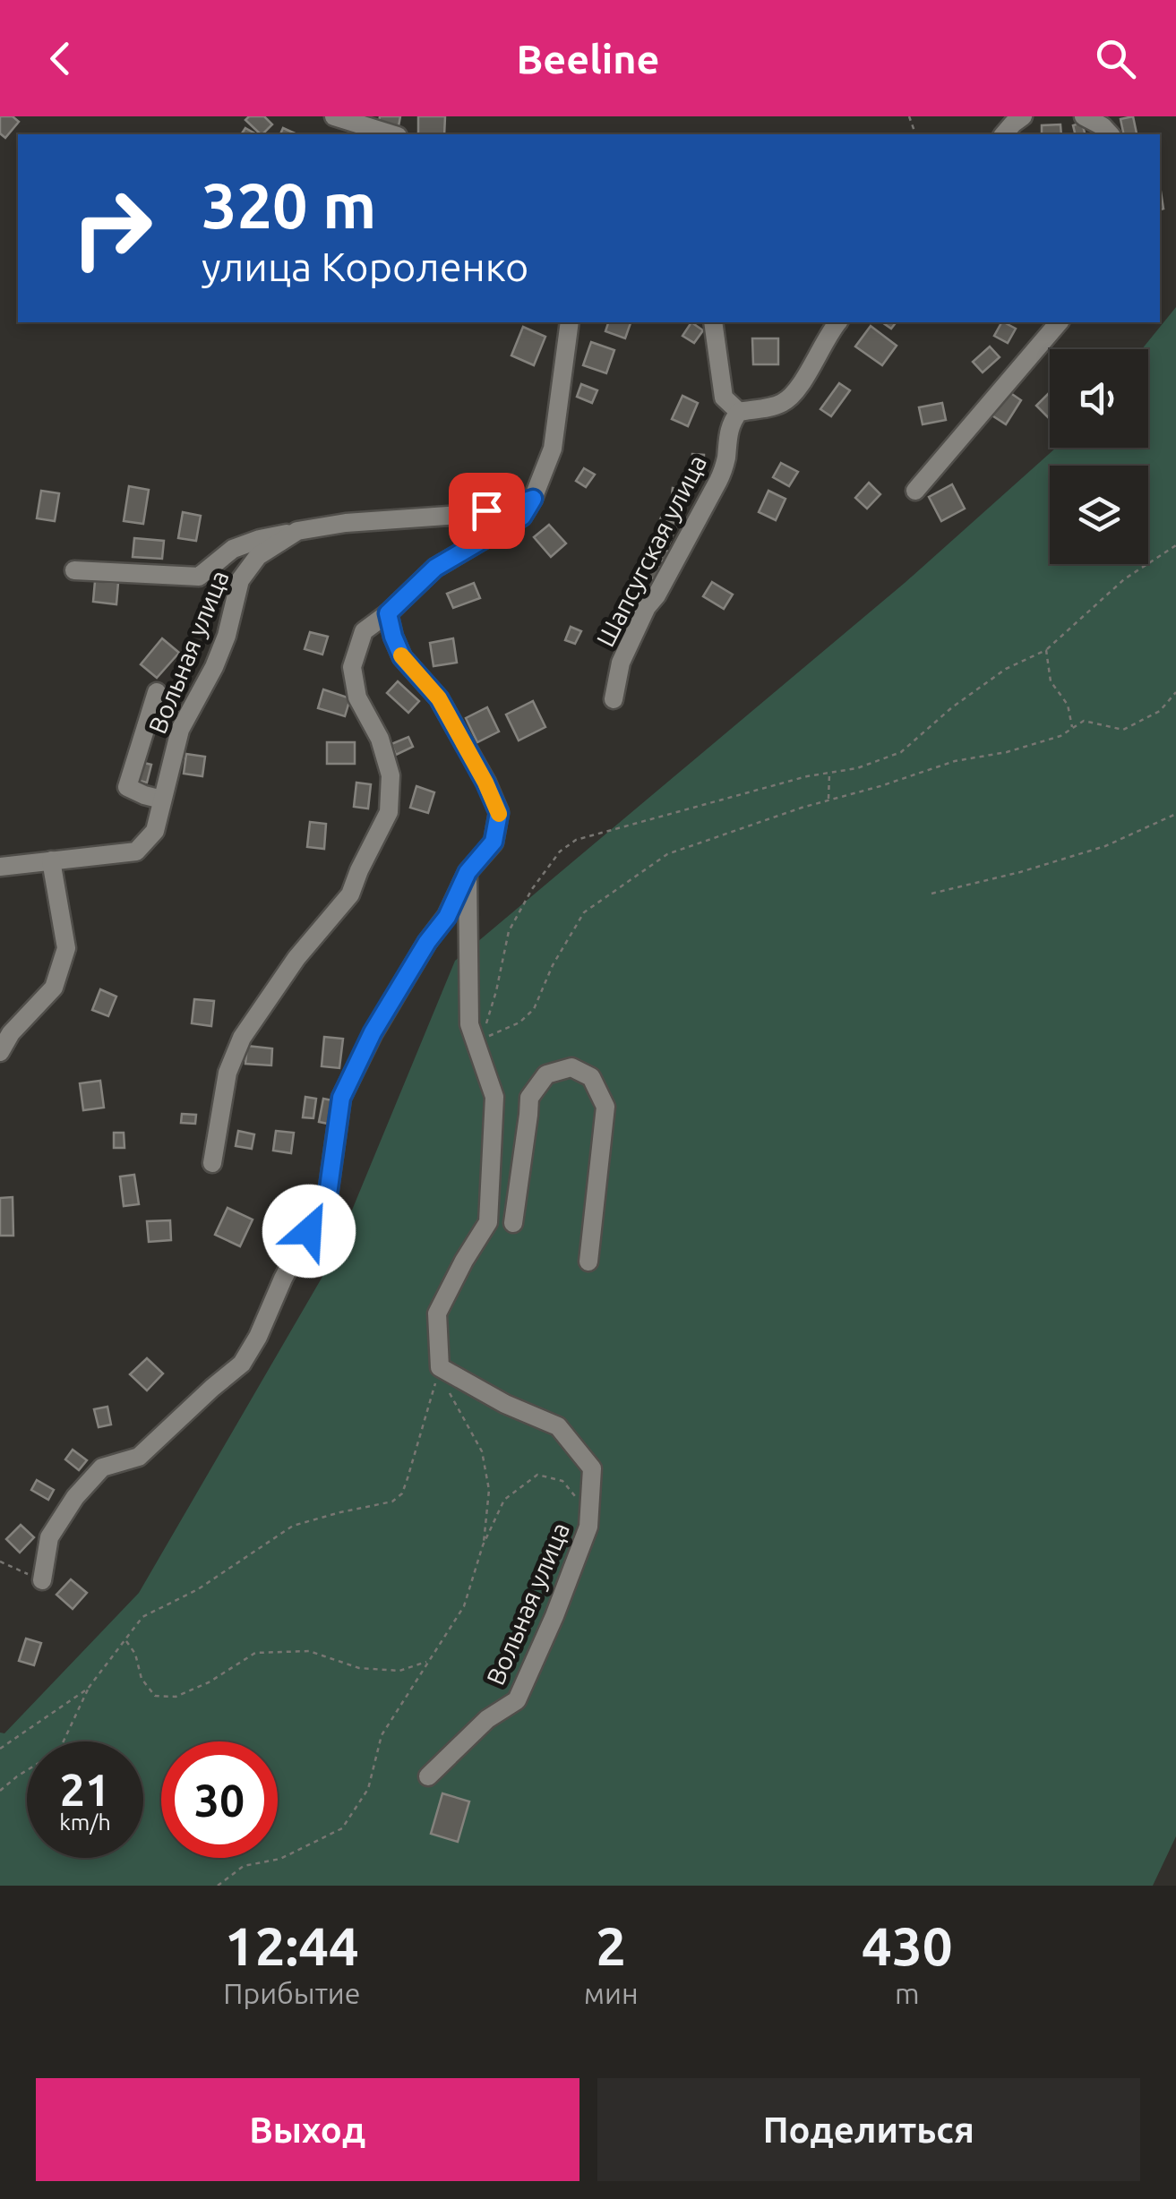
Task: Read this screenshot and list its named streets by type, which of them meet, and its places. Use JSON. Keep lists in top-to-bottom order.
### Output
{
  "streets": {
    "street": ["Шапсугская улица", "Вольная улица"]
  },
  "page": {
    "header": "Beeline",
    "turn": ["320 m", "улица Короленко"],
    "speed": "21 km/h",
    "limit": "30",
    "eta": [
      "12:44",
      "Прибытие",
      "2",
      "мин",
      "430",
      "m"
    ],
    "buttons": ["Выход", "Поделиться"]
  }
}
